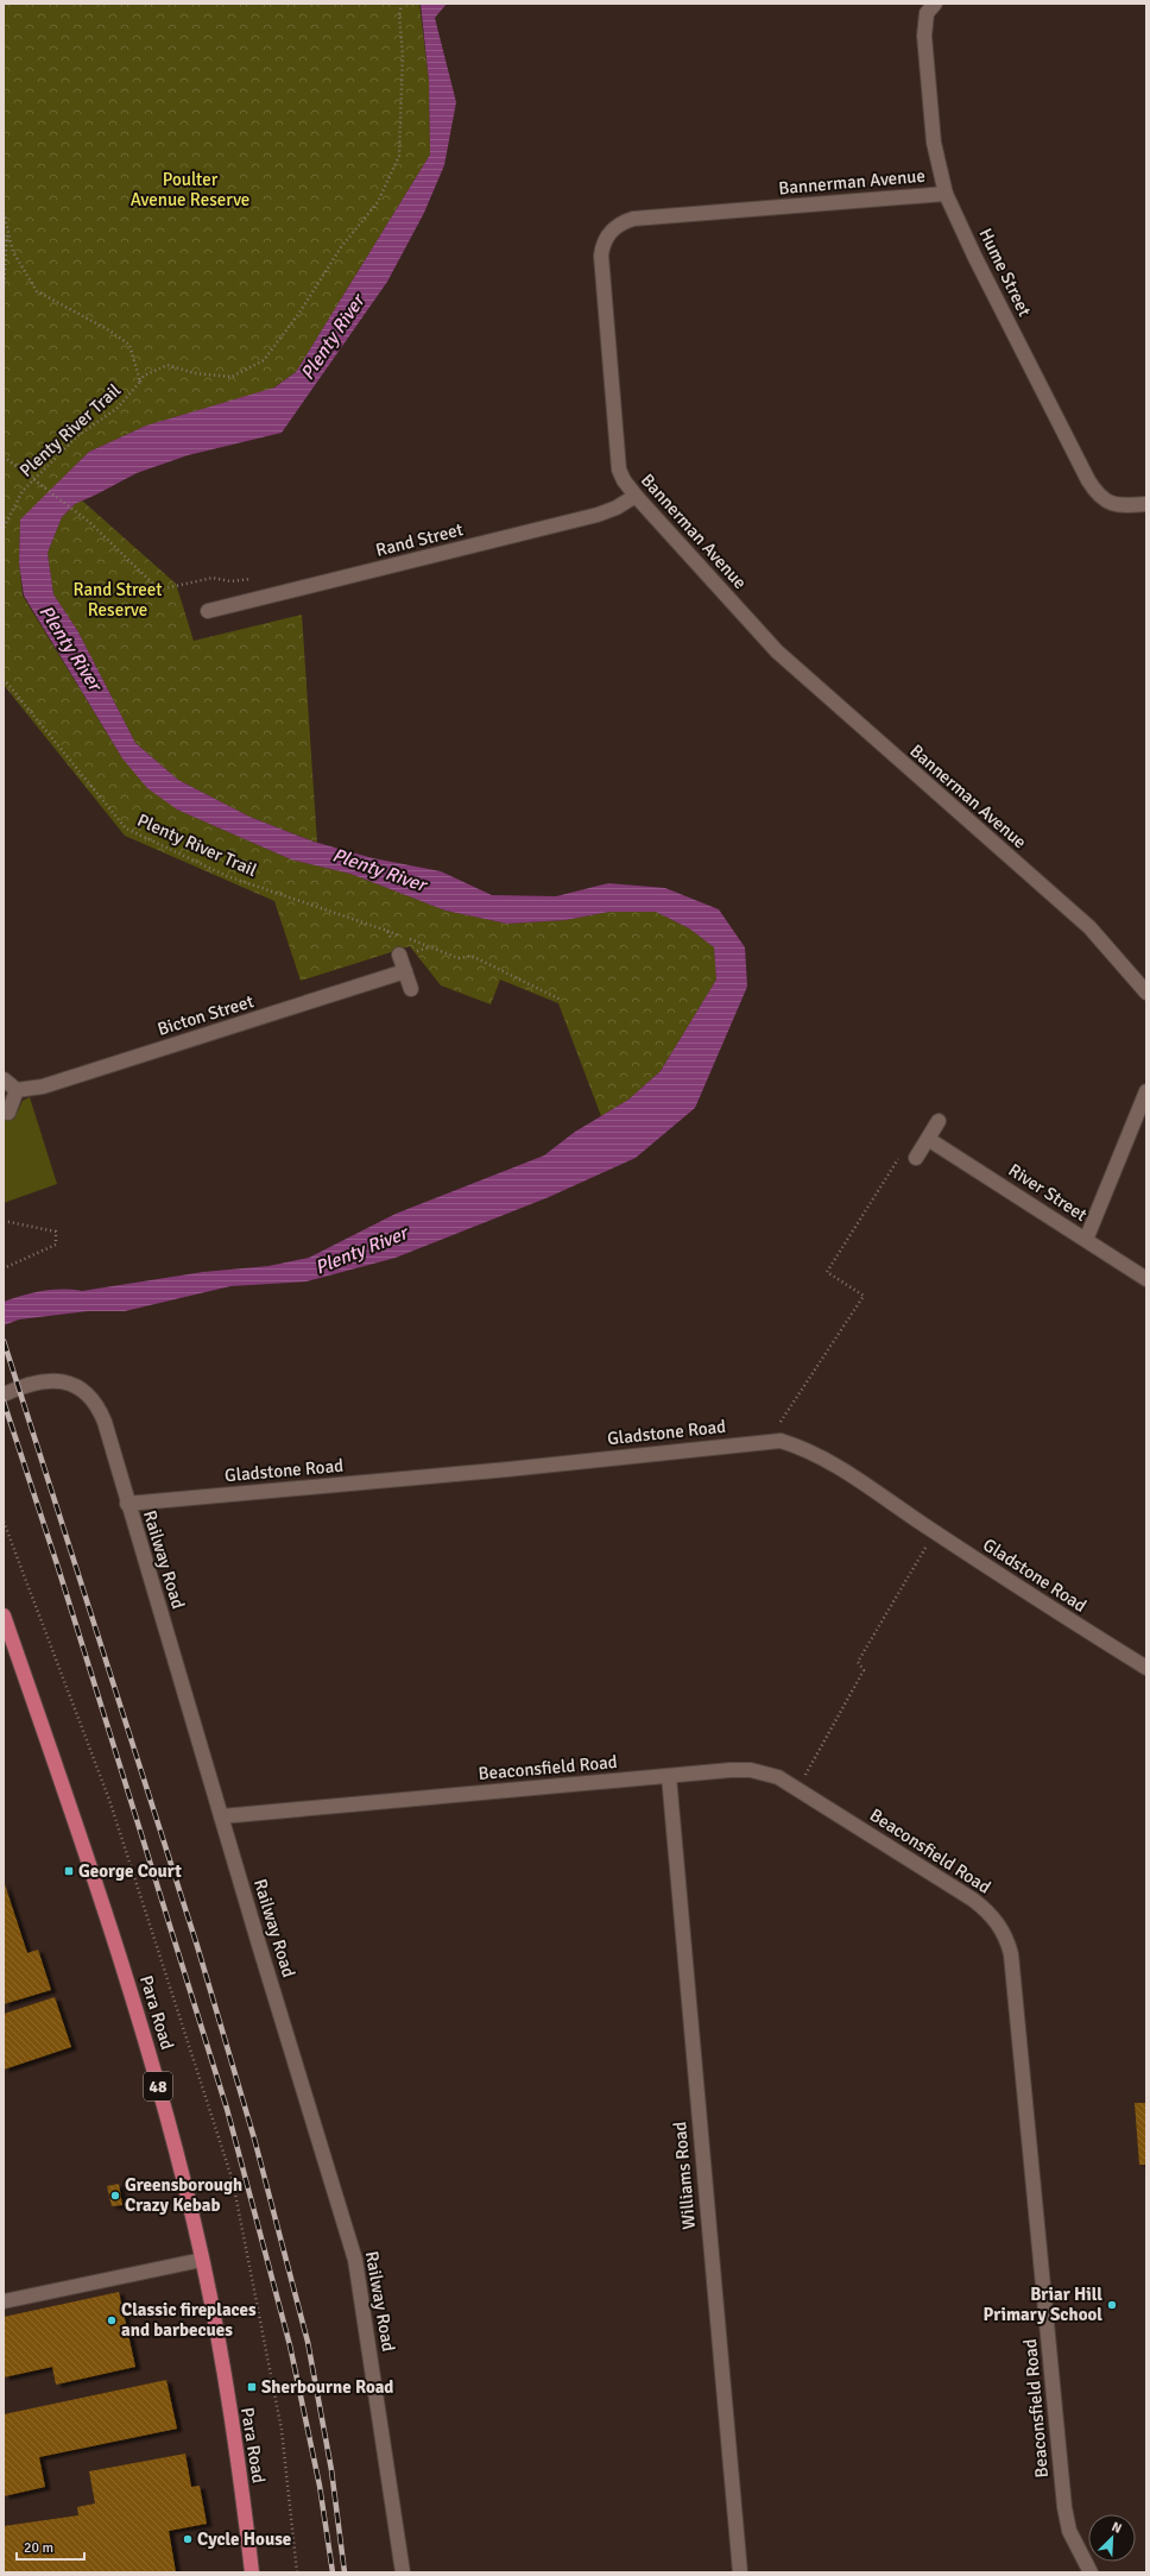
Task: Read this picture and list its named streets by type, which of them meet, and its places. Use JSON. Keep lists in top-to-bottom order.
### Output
{
  "streets": {
    "main road": ["Para Road", "48"],
    "street": [
      "Bannerman Avenue",
      "Hume Street",
      "Rand Street",
      "Bicton Street",
      "River Street",
      "Gladstone Road",
      "Railway Road",
      "Beaconsfield Road",
      "Williams Road"
    ],
    "path": ["Plenty River Trail"]
  },
  "crossings": [
    ["Bannerman Avenue", "Hume Street"],
    ["Bannerman Avenue", "Rand Street"],
    ["Gladstone Road", "Railway Road"],
    ["Railway Road", "Beaconsfield Road"],
    ["Beaconsfield Road", "Williams Road"]
  ],
  "water": ["Plenty River"],
  "parks": ["Poulter Avenue Reserve", "Rand Street Reserve"],
  "places": {
    "transit": ["George Court", "Sherbourne Road"],
    "other": [
      "Greensborough Crazy Kebab",
      "Briar Hill Primary School",
      "Classic fireplaces and barbecues",
      "Cycle House"
    ]
  },
  "scale_bar": "20 m",
  "north": "top right"
}
